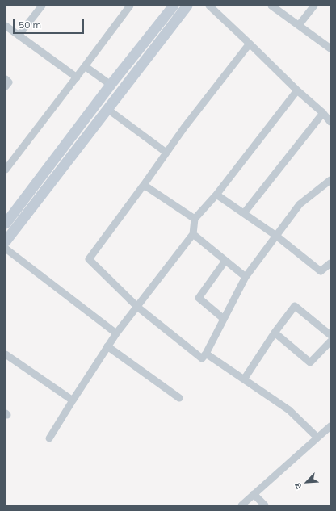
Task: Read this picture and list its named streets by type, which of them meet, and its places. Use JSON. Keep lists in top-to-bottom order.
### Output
{
  "scale_bar": "50 m",
  "north": "bottom left"
}
